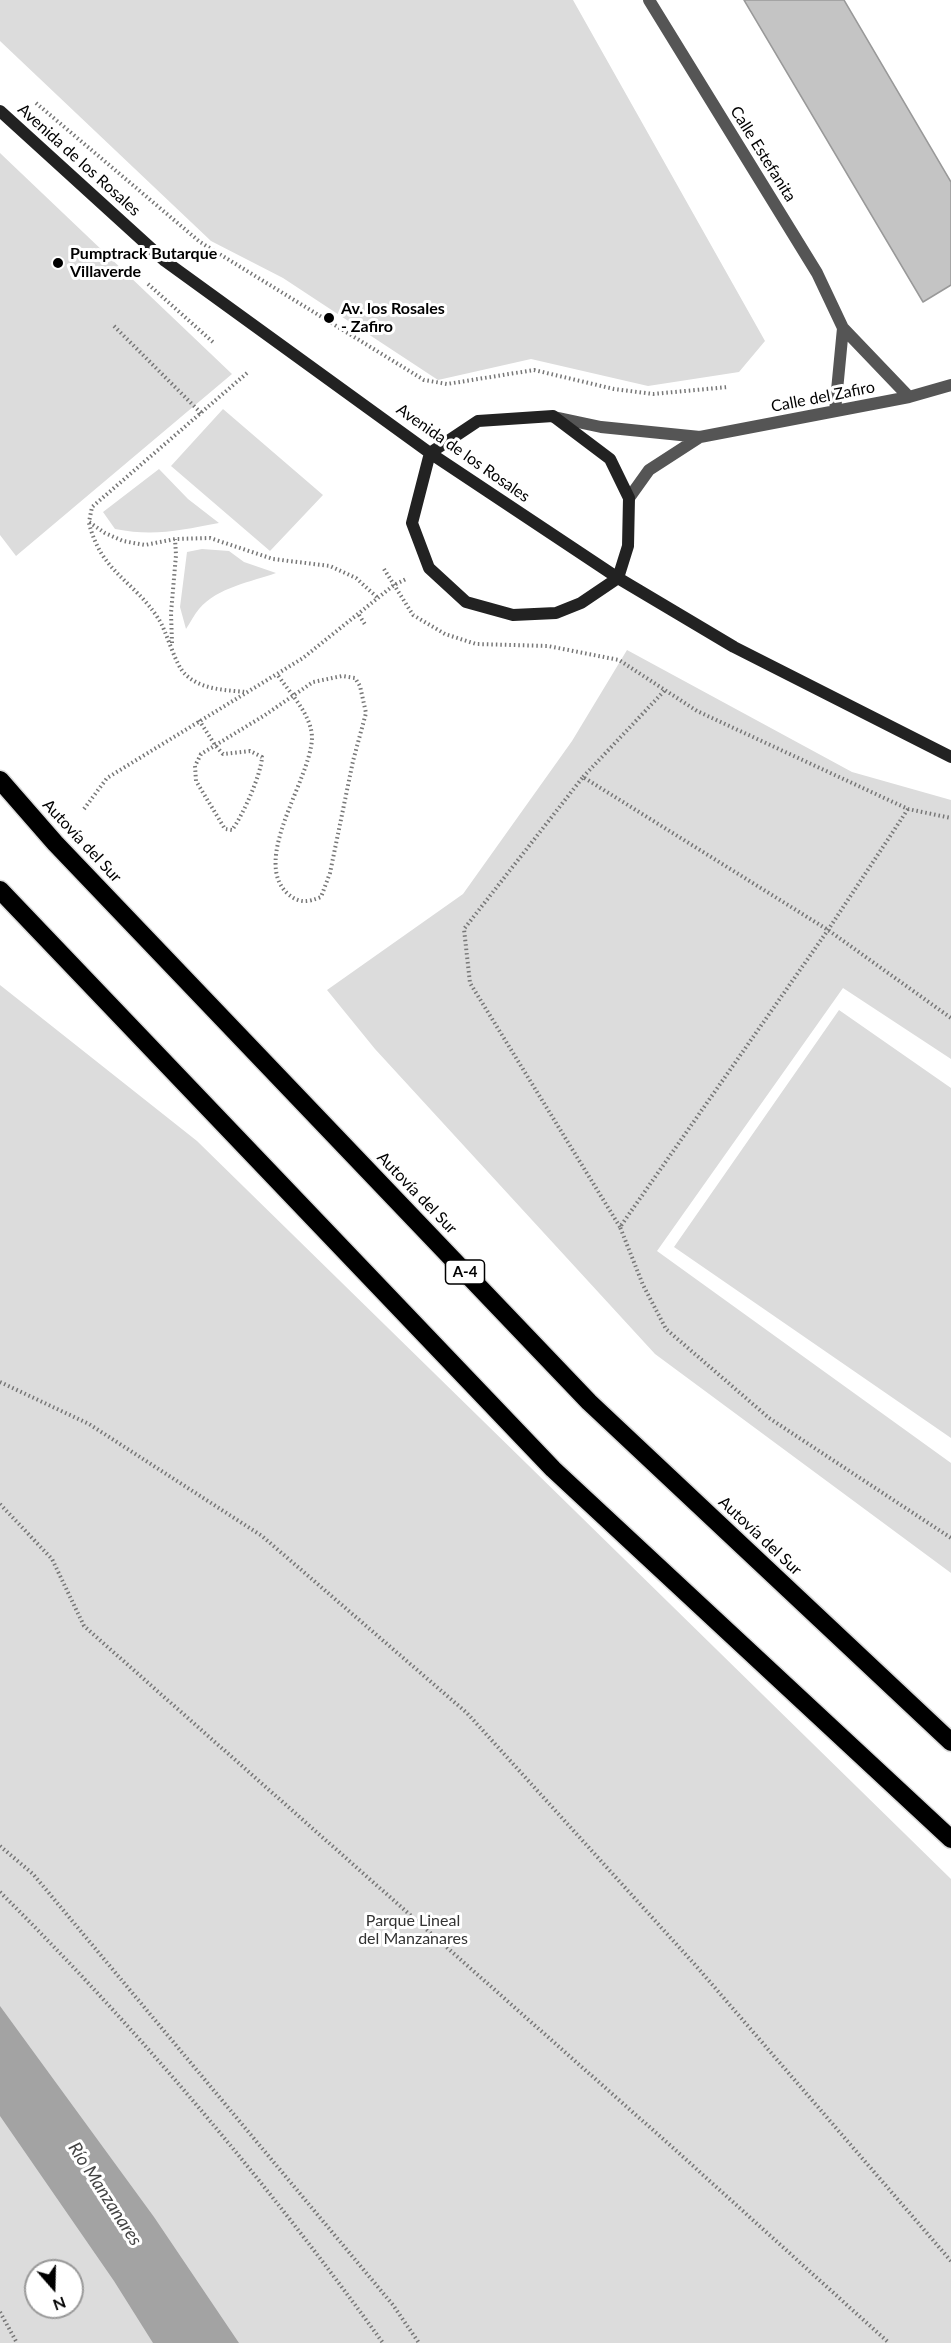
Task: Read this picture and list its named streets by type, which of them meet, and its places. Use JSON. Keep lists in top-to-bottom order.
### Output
{
  "streets": {
    "highway": ["Autovía del Sur", "A-4"],
    "street": ["Calle Estefanita", "Avenida de los Rosales", "Calle del Zafiro"]
  },
  "crossings": [
    ["Calle Estefanita", "Calle del Zafiro"]
  ],
  "water": ["Río Manzanares"],
  "parks": ["Parque Lineal del Manzanares"],
  "places": ["Pumptrack Butarque Villaverde", "Av. los Rosales - Zafiro"],
  "north": "bottom"
}
